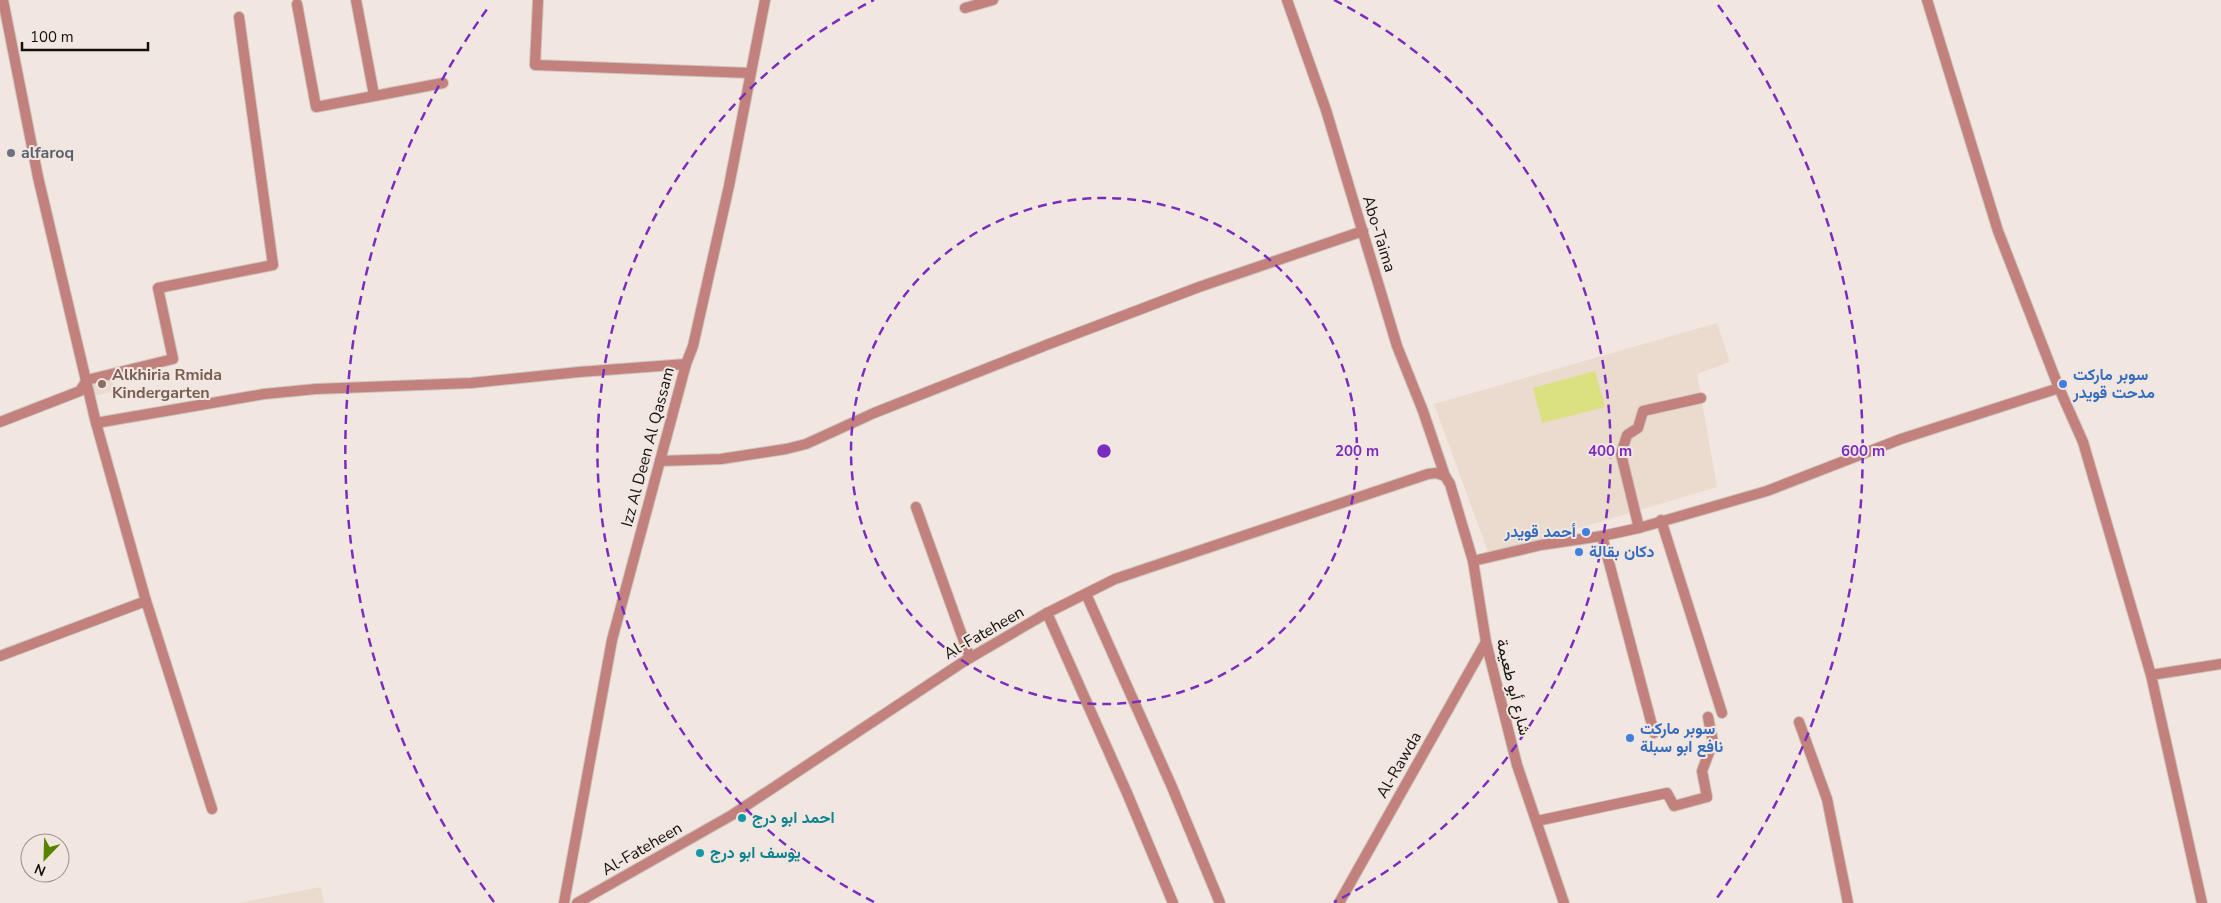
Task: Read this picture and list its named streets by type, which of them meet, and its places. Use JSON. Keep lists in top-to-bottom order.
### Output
{
  "streets": {
    "street": [
      "Abo-Taima",
      "Izz Al Deen Al Qassam",
      "Al-Fateheen",
      "شارع أبو طعيمة",
      "Al-Rawda"
    ]
  },
  "crossings": [
    ["Abo-Taima", "Al-Fateheen"],
    ["Abo-Taima", "شارع أبو طعيمة"],
    ["Al-Fateheen", "شارع أبو طعيمة"],
    ["شارع أبو طعيمة", "Al-Rawda"]
  ],
  "places": [
    "alfaroq",
    "Alkhiria Rmida Kindergarten",
    "سوبر ماركت مدحت قويدر",
    "أحمد قويدر",
    "دكان بقالة",
    "سوبر ماركت نافع ابو سبلة",
    "احمد ابو درج",
    "يوسف ابو درج"
  ],
  "scale_bar": "100 m",
  "north": "bottom left",
  "rings": ["200 m", "400 m", "600 m"]
}
